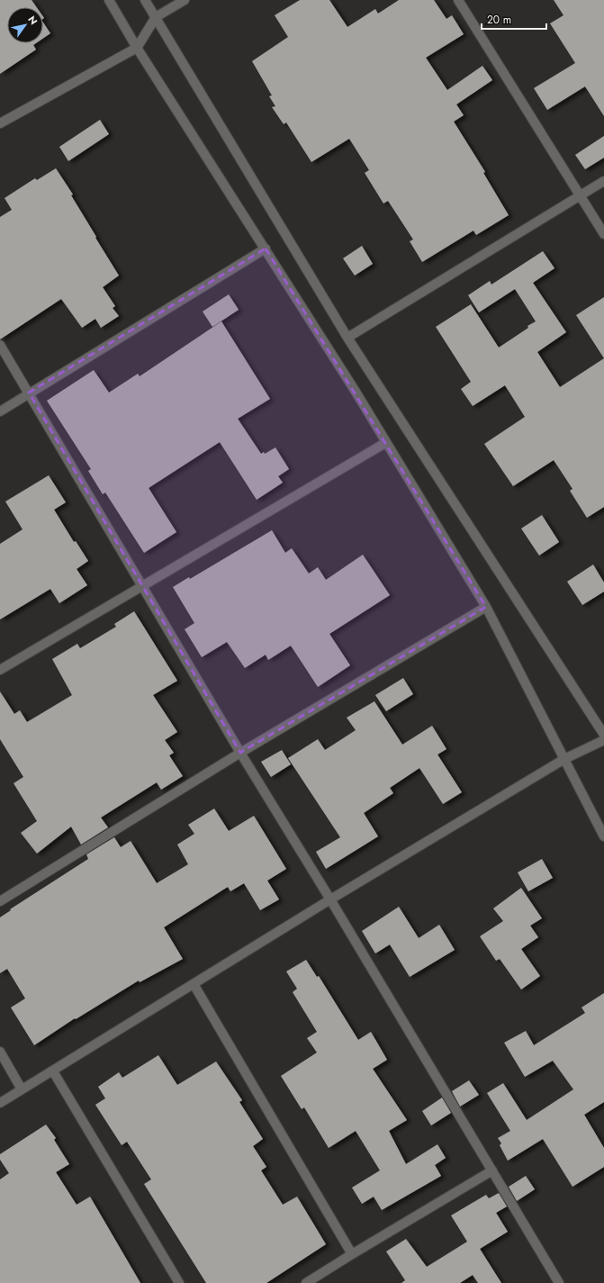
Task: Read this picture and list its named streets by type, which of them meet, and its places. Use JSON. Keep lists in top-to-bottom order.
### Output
{
  "scale_bar": "20 m",
  "north": "top right"
}
